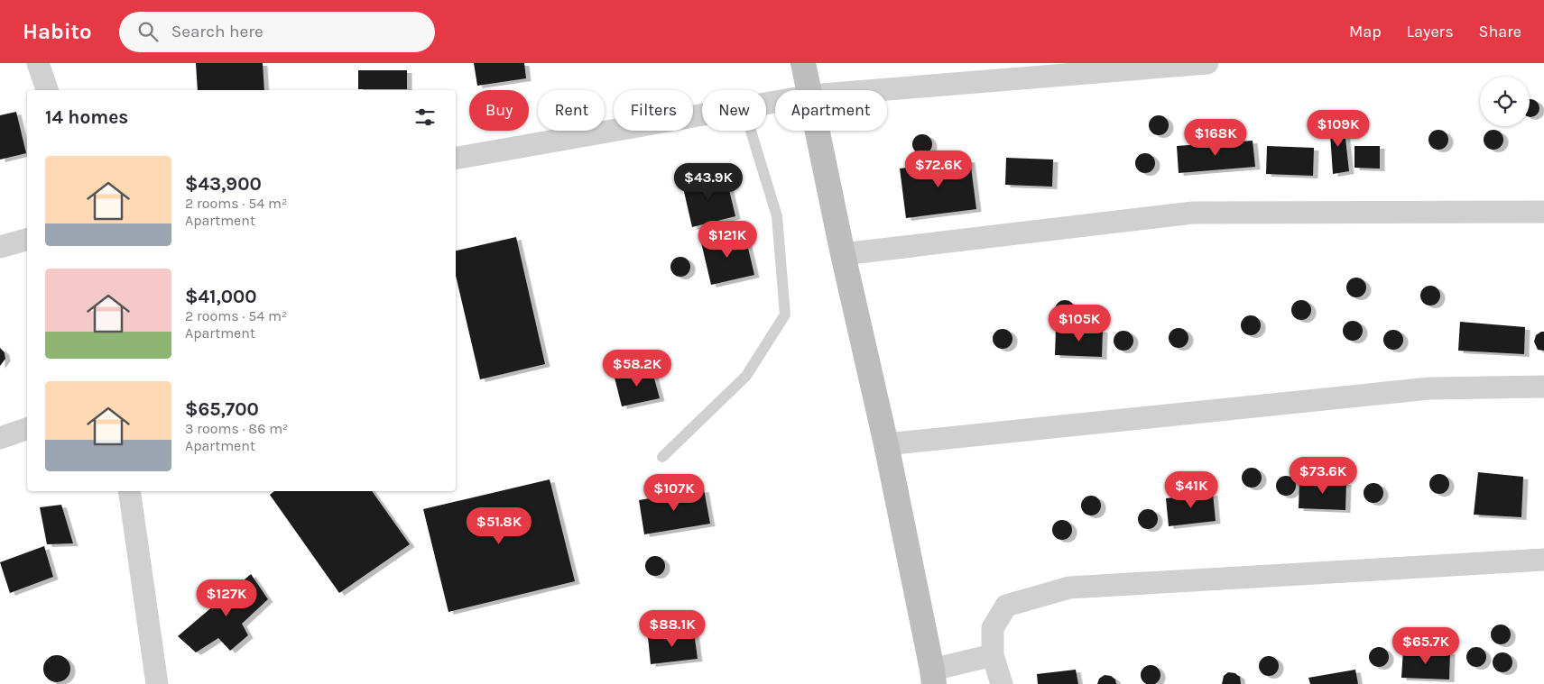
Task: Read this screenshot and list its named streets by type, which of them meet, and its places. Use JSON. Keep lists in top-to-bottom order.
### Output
{
  "page": {
    "header": "Habito",
    "search": "Search here",
    "nav": ["Map", "Layers", "Share"],
    "chip": [
      "Buy",
      "Rent",
      "Filters",
      "New",
      "Apartment"
    ],
    "heading": "14 homes",
    "price": [
      "$109K",
      "$168K",
      "$72.6K",
      "$43.9K",
      "$121K",
      "$105K",
      "$58.2K",
      "$73.6K",
      "$41K",
      "$107K",
      "$51.8K",
      "$127K",
      "$88.1K",
      "$65.7K"
    ],
    "list": [
      {
        "name": "$43,900",
        "note": "2 rooms · 54 m² · Apartment"
      },
      {
        "name": "$41,000",
        "note": "2 rooms · 54 m² · Apartment"
      },
      {
        "name": "$65,700",
        "note": "3 rooms · 86 m² · Apartment"
      }
    ]
  }
}
